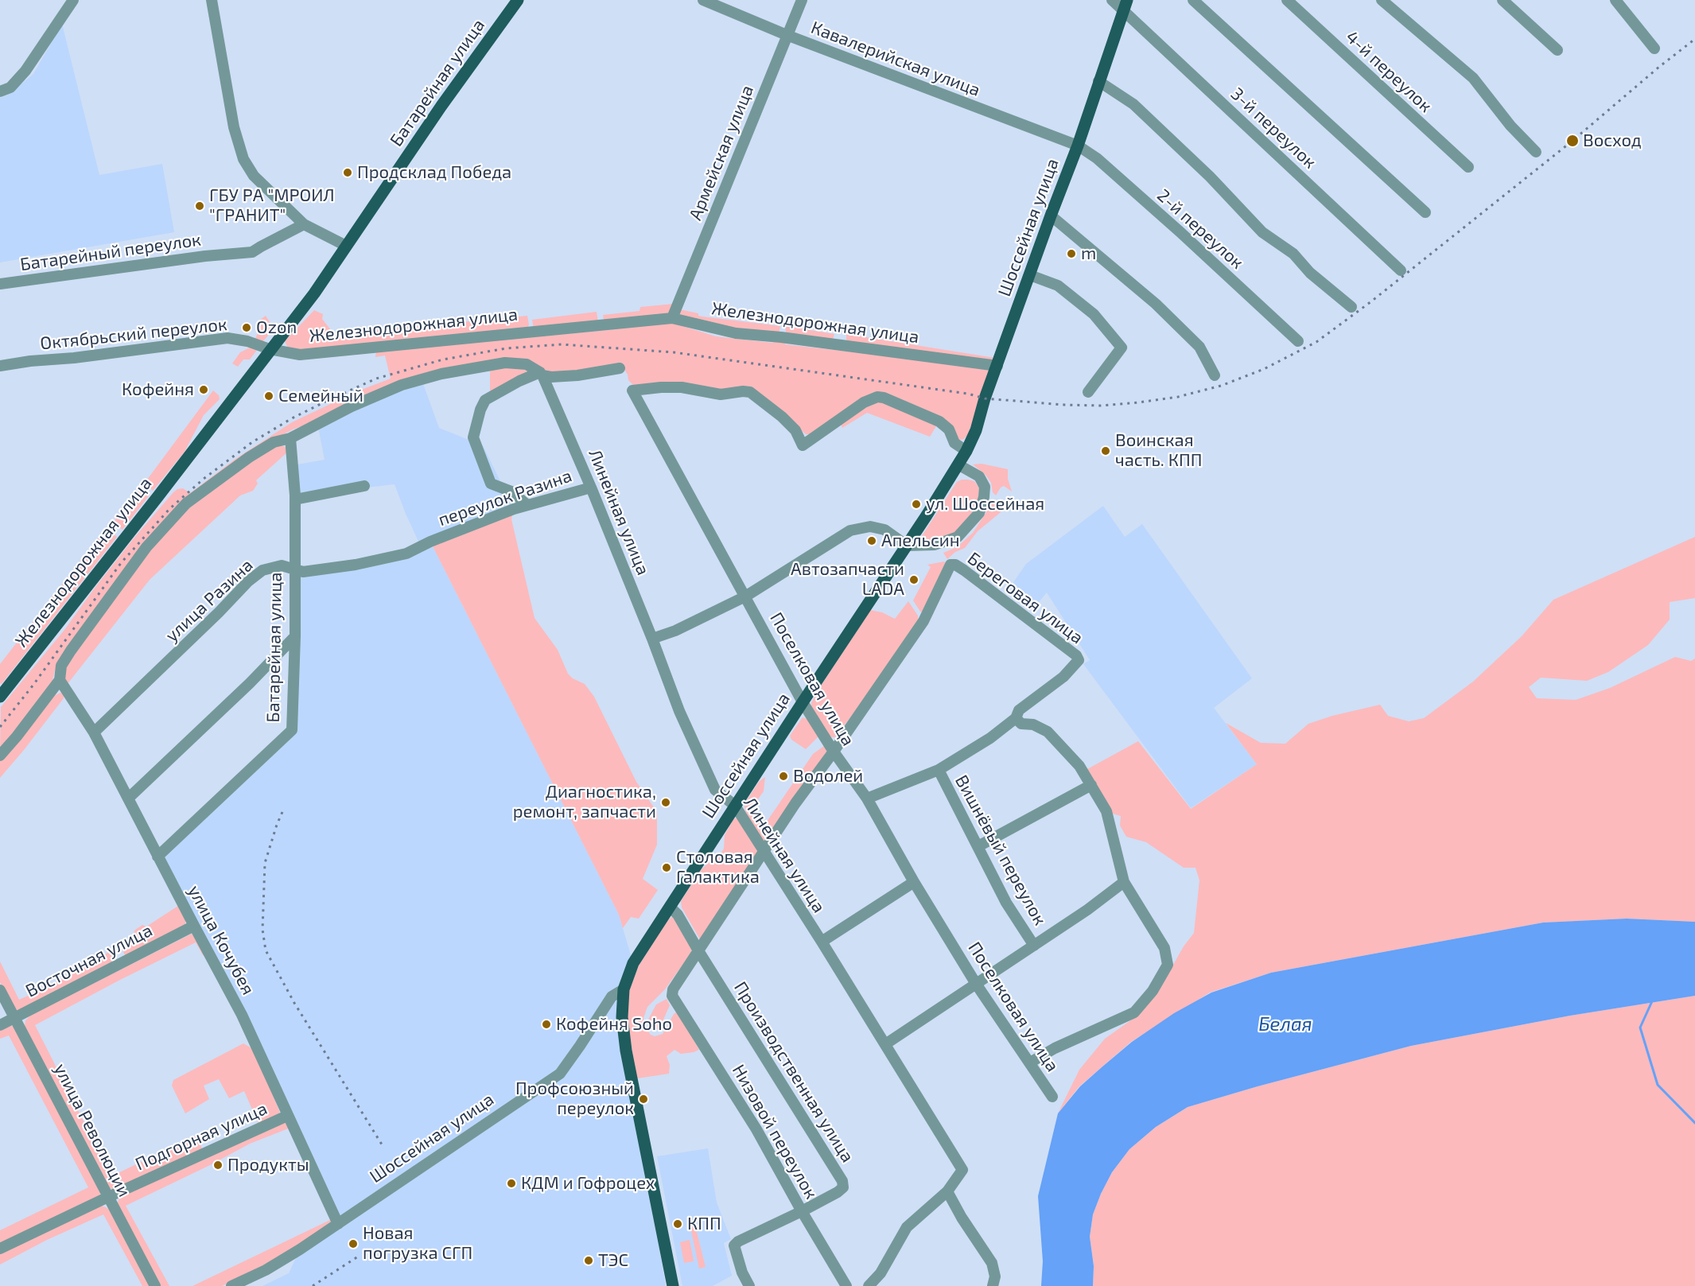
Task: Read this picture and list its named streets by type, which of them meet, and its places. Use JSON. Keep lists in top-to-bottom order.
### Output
{
  "streets": {
    "main road": ["Батарейная улица", "Шоссейная улица", "Железнодорожная улица"],
    "street": [
      "Кавалерийская улица",
      "4-й переулок",
      "3-й переулок",
      "Армейская улица",
      "2-й переулок",
      "Батарейный переулок",
      "Октябрьский переулок",
      "переулок Разина",
      "Линейная улица",
      "Береговая улица",
      "улица Разина",
      "Поселковая улица",
      "Вишнёвый переулок",
      "улица Кочубея",
      "Восточная улица",
      "Производственная улица",
      "улица Революции",
      "Низовой переулок",
      "Подгорная улица"
    ]
  },
  "crossings": [
    ["Кавалерийская улица", "Армейская улица"],
    ["Кавалерийская улица", "Шоссейная улица"],
    ["Кавалерийская улица", "2-й переулок"],
    ["Батарейная улица", "Железнодорожная улица"],
    ["Батарейная улица", "Октябрьский переулок"],
    ["Батарейная улица", "улица Разина"],
    ["Батарейная улица", "улица Кочубея"],
    ["3-й переулок", "Шоссейная улица"],
    ["Армейская улица", "Железнодорожная улица"],
    ["Шоссейная улица", "2-й переулок"],
    ["Шоссейная улица", "Железнодорожная улица"],
    ["Шоссейная улица", "Линейная улица"],
    ["Шоссейная улица", "Поселковая улица"],
    ["Шоссейная улица", "улица Кочубея"],
    ["Шоссейная улица", "Производственная улица"],
    ["Железнодорожная улица", "Октябрьский переулок"],
    ["переулок Разина", "Линейная улица"],
    ["переулок Разина", "улица Разина"],
    ["Береговая улица", "Поселковая улица"],
    ["улица Разина", "улица Кочубея"],
    ["улица Кочубея", "Восточная улица"],
    ["улица Кочубея", "Подгорная улица"],
    ["Восточная улица", "улица Революции"],
    ["Производственная улица", "Низовой переулок"],
    ["улица Революции", "Подгорная улица"]
  ],
  "water": ["Белая"],
  "places": [
    "Восход",
    "Продсклад Победа",
    "ГБУ РА \"МРОИЛ \"ГРАНИТ\"",
    "m",
    "Ozon",
    "Кофейня",
    "Семейный",
    "Воинская часть. КПП",
    "ул. Шоссейная",
    "Апельсин",
    "Автозапчасти LADA",
    "Водолей",
    "Диагностика, ремонт, запчасти",
    "Столовая Галактика",
    "Кофейня Soho",
    "Профсоюзный переулок",
    "Продукты",
    "КДМ и Гофроцех",
    "КПП",
    "Новая погрузка СГП",
    "ТЭС"
  ]
}
